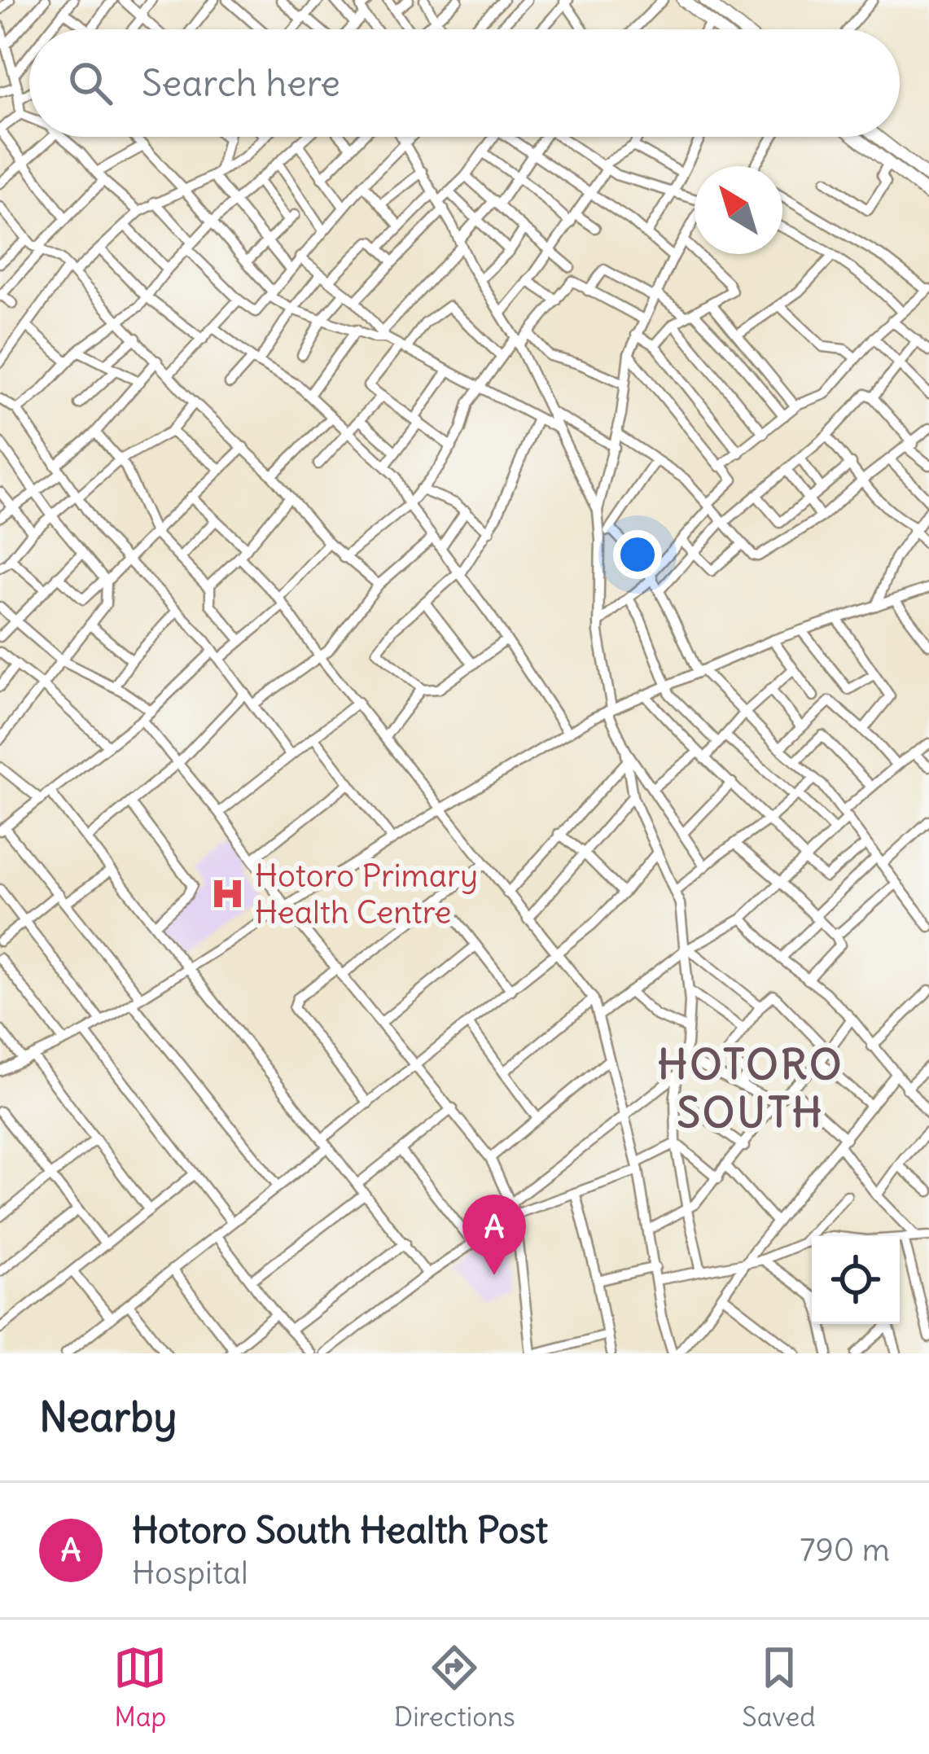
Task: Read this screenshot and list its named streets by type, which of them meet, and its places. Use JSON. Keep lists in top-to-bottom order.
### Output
{
  "districts": ["HOTORO SOUTH"],
  "places": {
    "hospital": ["Hotoro Primary Health Centre"]
  },
  "north": "top left",
  "page": {
    "search": "Search here",
    "pins": "A",
    "heading": "Nearby",
    "list": [
      {
        "mark": "A",
        "name": "Hotoro South Health Post",
        "note": "Hospital",
        "value": "790 m"
      }
    ],
    "nav": ["Map", "Directions", "Saved"]
  }
}
